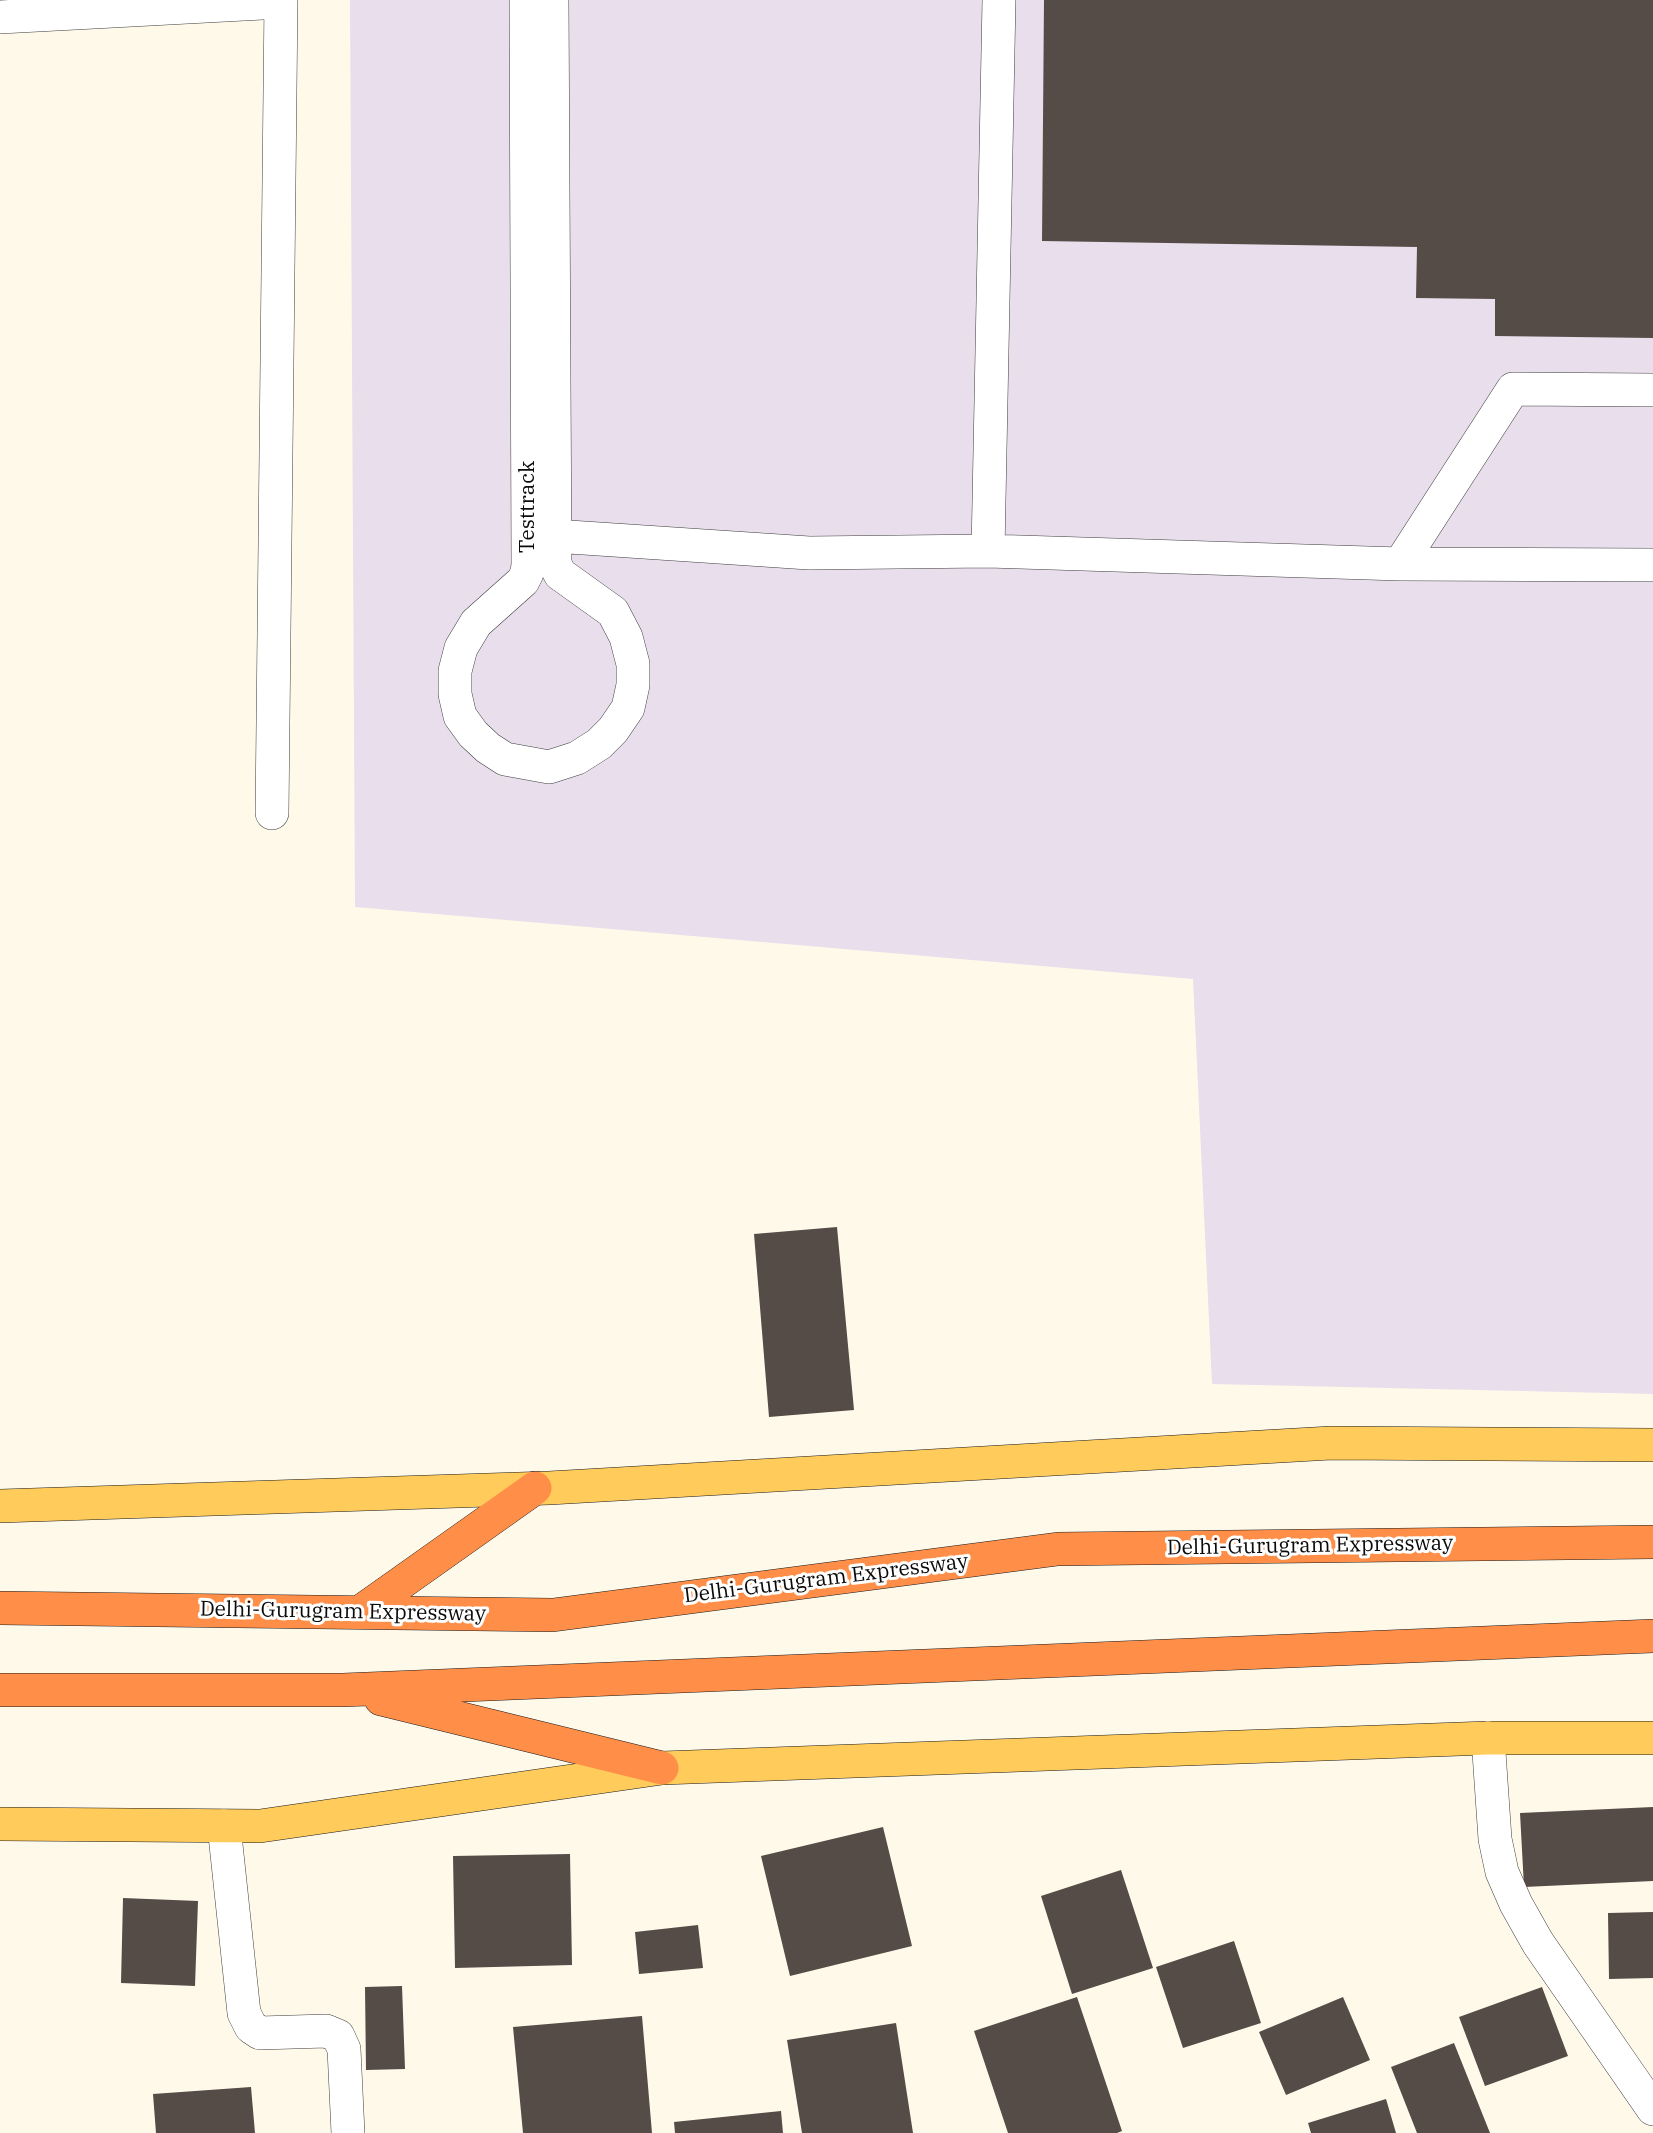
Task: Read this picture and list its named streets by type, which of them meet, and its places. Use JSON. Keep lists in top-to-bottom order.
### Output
{
  "streets": {
    "highway": ["Delhi-Gurugram Expressway"],
    "lane": ["Testtrack"]
  }
}
